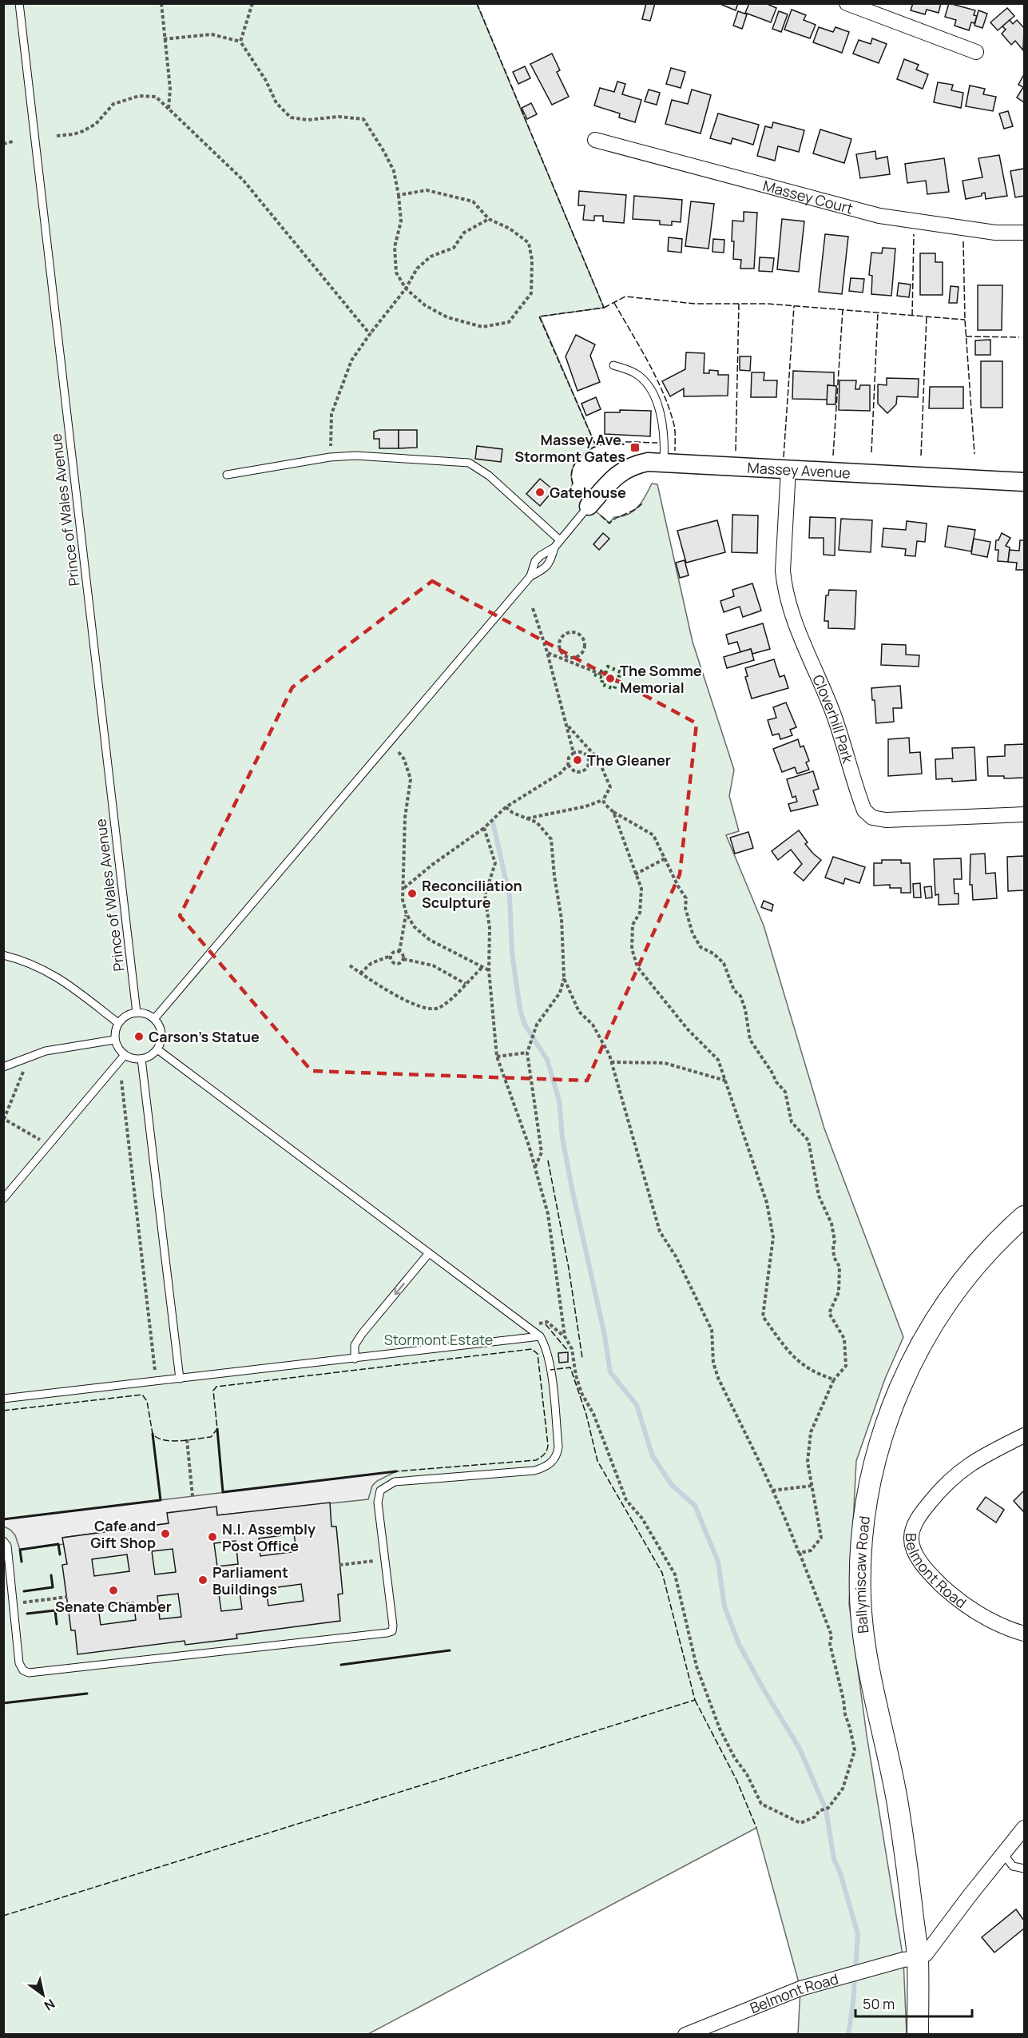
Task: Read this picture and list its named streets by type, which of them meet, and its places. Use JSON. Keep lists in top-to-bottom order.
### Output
{
  "streets": {
    "main road": ["Ballymiscaw Road"],
    "street": [
      "Massey Court",
      "Massey Avenue",
      "Cloverhill Park",
      "Belmont Road"
    ],
    "lane": ["Prince of Wales Avenue"]
  },
  "crossings": [
    ["Massey Avenue", "Cloverhill Park"],
    ["Belmont Road", "Ballymiscaw Road"]
  ],
  "parks": ["Stormont Estate"],
  "places": {
    "transit": ["Massey Ave. Stormont Gates"],
    "other": [
      "Gatehouse",
      "The Somme Memorial",
      "The Gleaner",
      "Reconciliation Sculpture",
      "Carson's Statue",
      "Cafe and Gift Shop",
      "N.I. Assembly Post Office",
      "Parliament Buildings",
      "Senate Chamber"
    ]
  },
  "scale_bar": "50 m",
  "north": "bottom right"
}
